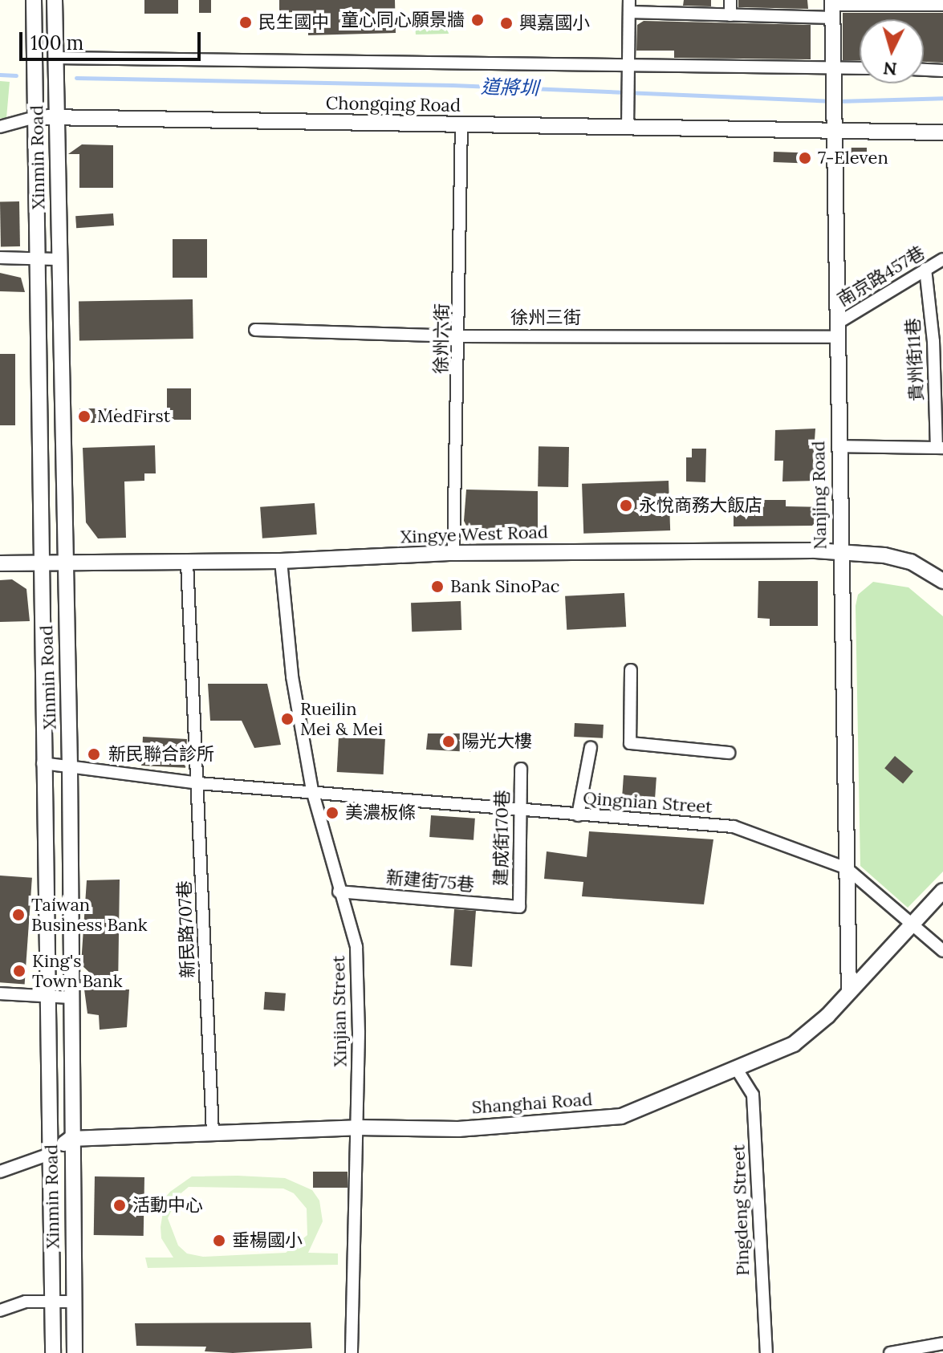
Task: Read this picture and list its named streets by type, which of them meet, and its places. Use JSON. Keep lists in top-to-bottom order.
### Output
{
  "streets": {
    "street": [
      "Chongqing Road",
      "Xinmin Road",
      "南京路457巷",
      "徐州三街",
      "徐州六街",
      "貴州街11巷",
      "Nanjing Road",
      "Xingye West Road",
      "Qingnian Street",
      "建成街170巷",
      "新建街75巷",
      "新民路707巷",
      "Xinjian Street",
      "Shanghai Road",
      "Pingdeng Street"
    ]
  },
  "crossings": [
    ["Chongqing Road", "Xinmin Road"],
    ["Chongqing Road", "徐州六街"],
    ["Chongqing Road", "Nanjing Road"],
    ["Xinmin Road", "Xingye West Road"],
    ["Xinmin Road", "Shanghai Road"],
    ["南京路457巷", "徐州三街"],
    ["南京路457巷", "貴州街11巷"],
    ["南京路457巷", "Nanjing Road"],
    ["徐州三街", "徐州六街"],
    ["徐州三街", "Nanjing Road"],
    ["徐州六街", "Xingye West Road"],
    ["Nanjing Road", "Xingye West Road"],
    ["Nanjing Road", "Qingnian Street"],
    ["Nanjing Road", "Shanghai Road"],
    ["Xingye West Road", "新民路707巷"],
    ["Xingye West Road", "Xinjian Street"],
    ["Qingnian Street", "建成街170巷"],
    ["Qingnian Street", "Xinjian Street"],
    ["Qingnian Street", "Shanghai Road"],
    ["建成街170巷", "新建街75巷"],
    ["新建街75巷", "Xinjian Street"],
    ["新民路707巷", "Shanghai Road"],
    ["Xinjian Street", "Shanghai Road"],
    ["Shanghai Road", "Pingdeng Street"]
  ],
  "water": ["道將圳"],
  "places": [
    "童心同心願景牆",
    "民生國中",
    "興嘉國小",
    "7-Eleven",
    "MedFirst",
    "永悅商務大飯店",
    "Bank SinoPac",
    "Rueilin Mei & Mei",
    "陽光大樓",
    "新民聯合診所",
    "美濃板條",
    "Taiwan Business Bank",
    "King's Town Bank",
    "活動中心",
    "垂楊國小"
  ],
  "scale_bar": "100 m",
  "north": "bottom"
}
